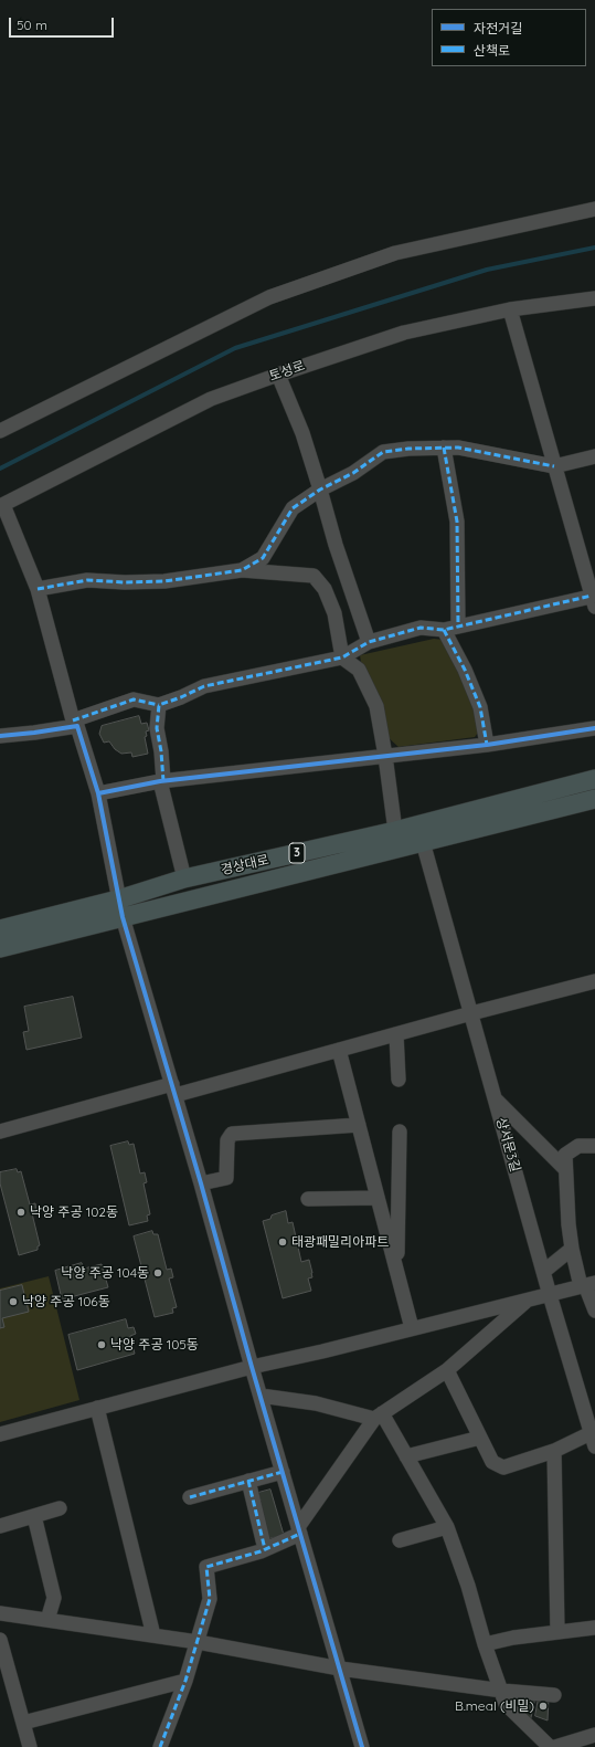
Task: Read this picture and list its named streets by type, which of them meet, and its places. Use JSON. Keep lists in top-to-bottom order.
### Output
{
  "streets": {
    "main road": ["3", "경상대로"],
    "street": ["토성로", "상서문3길"]
  },
  "crossings": [
    ["경상대로", "상서문3길"]
  ],
  "places": [
    "낙양 주공 102동",
    "태광패밀리아파트",
    "낙양 주공 104동",
    "낙양 주공 106동",
    "낙양 주공 105동",
    "B.meal (비밀)"
  ],
  "legend": ["자전거길", "산책로"],
  "scale_bar": "50 m"
}
